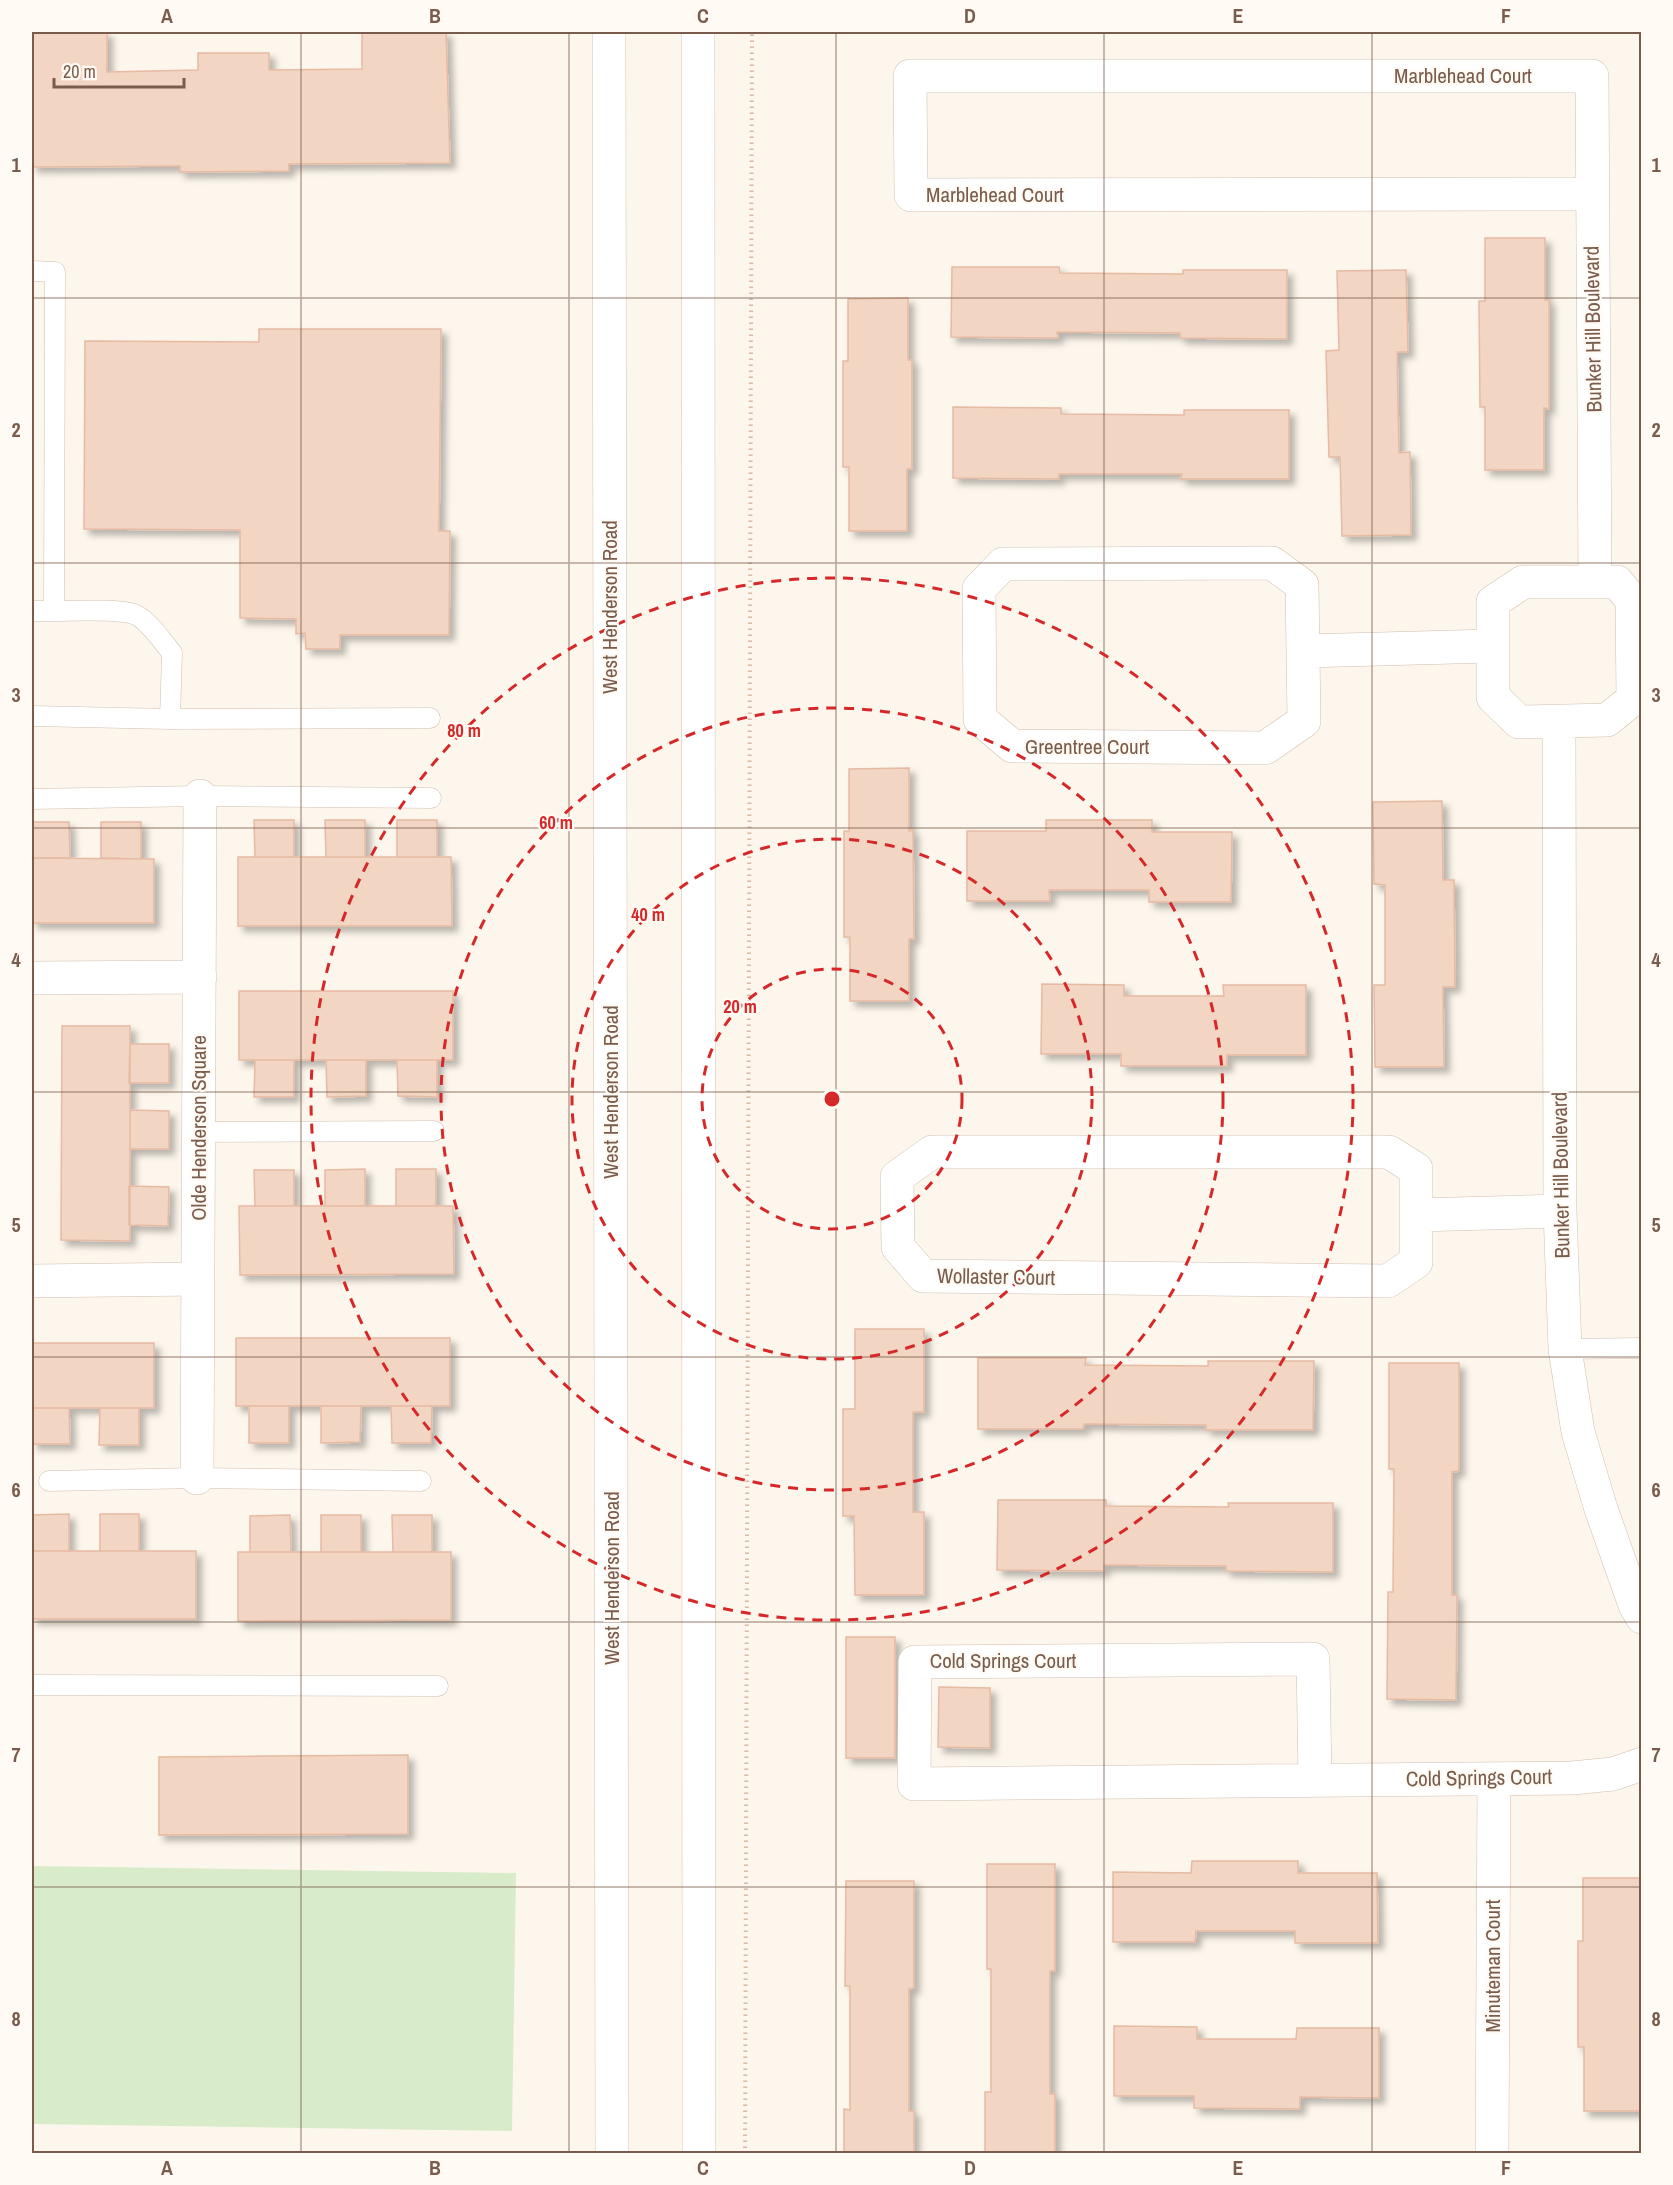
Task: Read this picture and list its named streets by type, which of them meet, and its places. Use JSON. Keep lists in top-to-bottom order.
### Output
{
  "streets": {
    "street": [
      "Marblehead Court",
      "Bunker Hill Boulevard",
      "West Henderson Road",
      "Greentree Court",
      "Olde Henderson Square",
      "Wollaster Court",
      "Cold Springs Court",
      "Minuteman Court"
    ]
  },
  "crossings": [
    ["Marblehead Court", "Bunker Hill Boulevard"],
    ["Cold Springs Court", "Minuteman Court"]
  ],
  "scale_bar": "20 m",
  "grid": {
    "columns": [
      "A",
      "B",
      "C",
      "D",
      "E",
      "F"
    ],
    "rows": [
      "1",
      "2",
      "3",
      "4",
      "5",
      "6",
      "7",
      "8"
    ]
  },
  "rings": [
    "80 m",
    "60 m",
    "40 m",
    "20 m"
  ]
}
